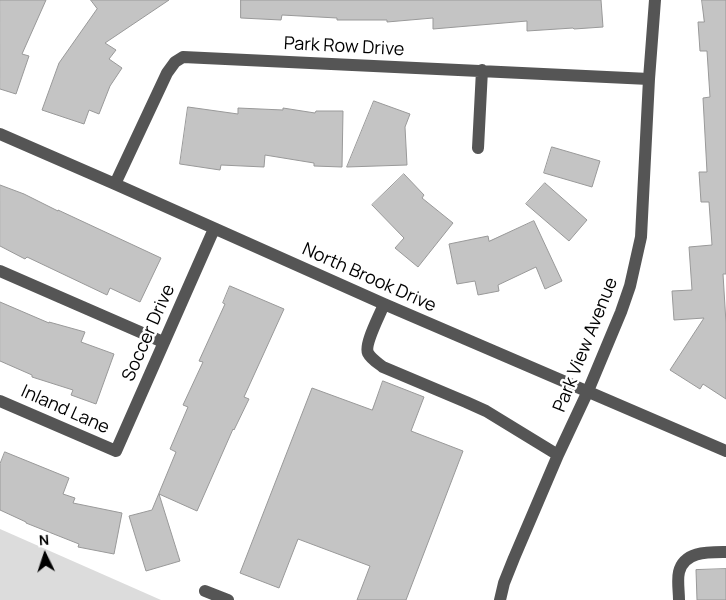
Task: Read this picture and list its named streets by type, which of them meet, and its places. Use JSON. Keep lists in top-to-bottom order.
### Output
{
  "streets": {
    "street": [
      "Park Row Drive",
      "North Brook Drive",
      "Soccer Drive",
      "Park View Avenue",
      "Inland Lane"
    ]
  },
  "crossings": [
    ["Park Row Drive", "North Brook Drive"],
    ["Park Row Drive", "Park View Avenue"],
    ["North Brook Drive", "Soccer Drive"],
    ["North Brook Drive", "Park View Avenue"],
    ["Soccer Drive", "Inland Lane"]
  ],
  "north": "top"
}
